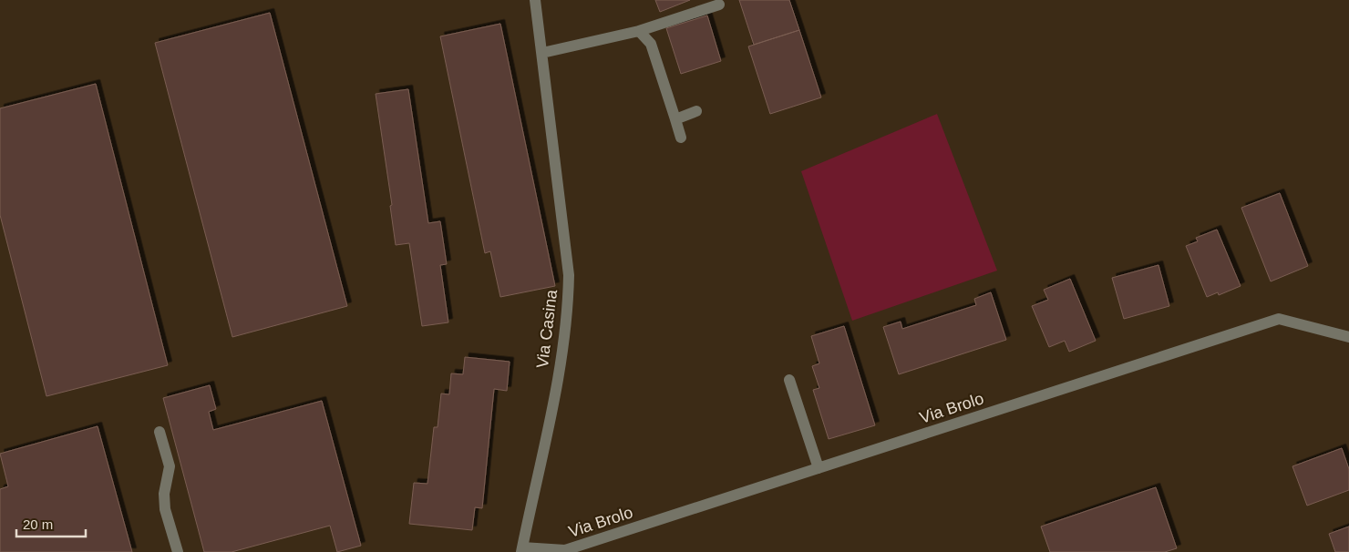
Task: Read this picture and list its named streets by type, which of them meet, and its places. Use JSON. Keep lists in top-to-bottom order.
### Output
{
  "streets": {
    "street": ["Via Casina", "Via Brolo"]
  },
  "crossings": [
    ["Via Casina", "Via Brolo"]
  ],
  "scale_bar": "20 m"
}
